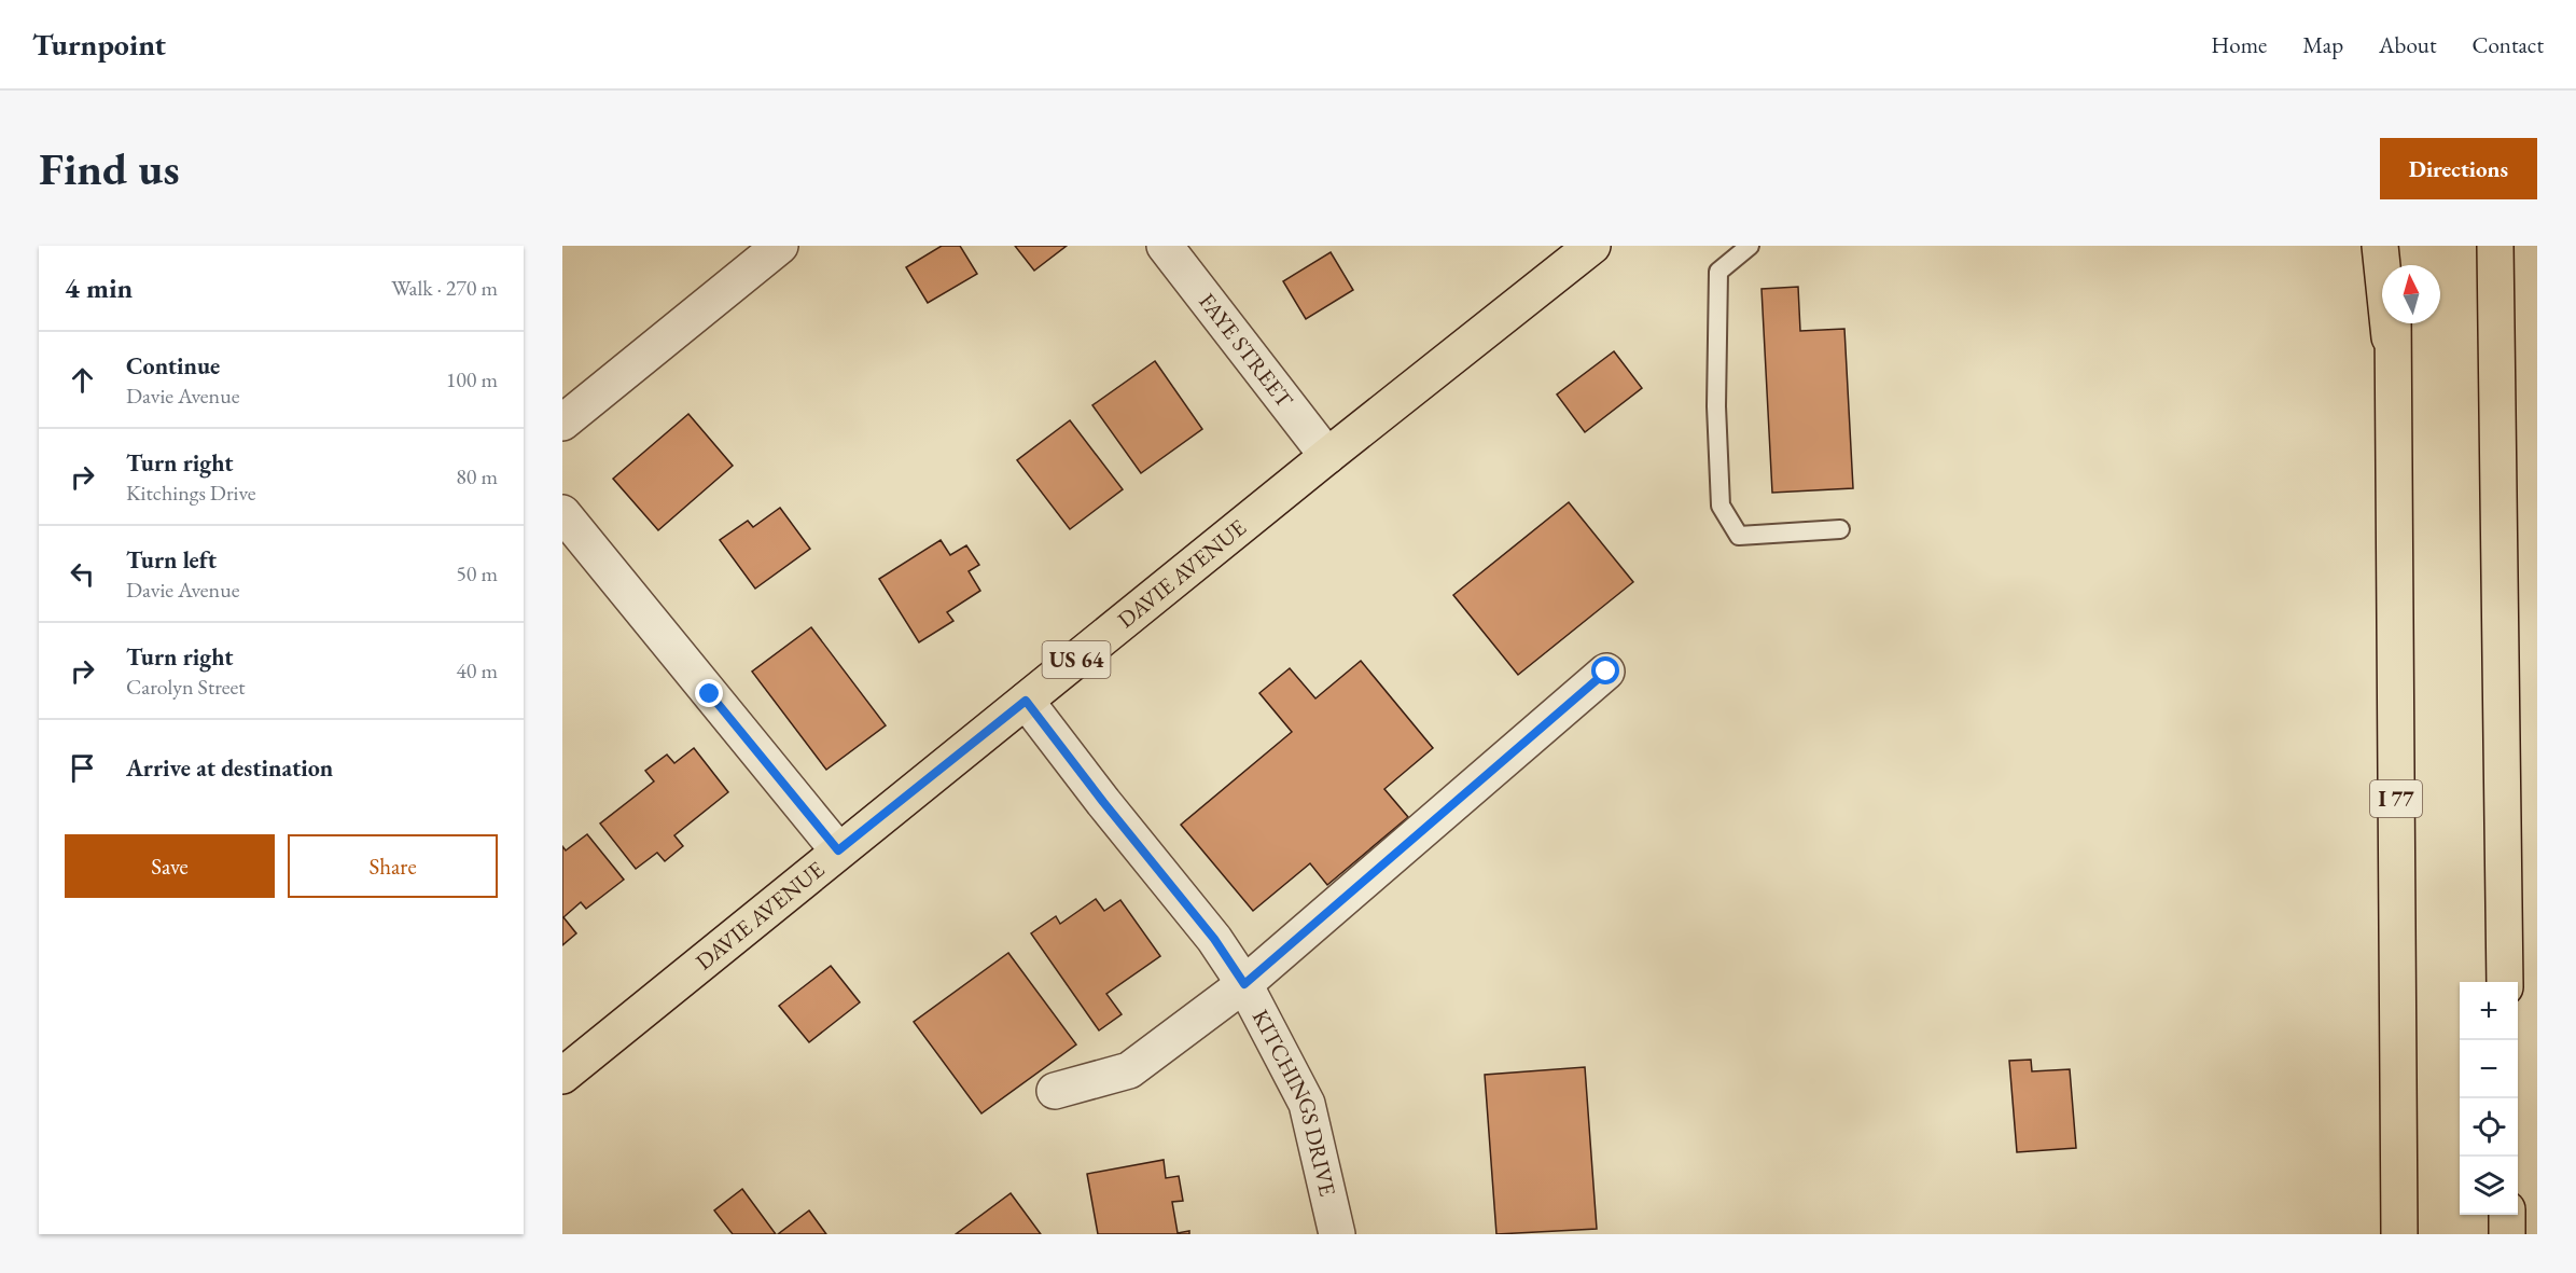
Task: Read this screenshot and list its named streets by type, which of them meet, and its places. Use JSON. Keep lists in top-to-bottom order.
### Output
{
  "streets": {
    "main road": ["DAVIE AVENUE", "US 64", "I 77"],
    "street": ["FAYE STREET", "KITCHINGS DRIVE"]
  },
  "crossings": [
    ["FAYE STREET", "DAVIE AVENUE"],
    ["DAVIE AVENUE", "KITCHINGS DRIVE"]
  ],
  "north": "top",
  "page": {
    "header": "Turnpoint",
    "nav": [
      "Home",
      "Map",
      "About",
      "Contact"
    ],
    "buttons": [
      "Directions",
      ["Save", "Share"]
    ],
    "title": "Find us",
    "heading": ["4 min", "Walk · 270 m"],
    "list": [
      ["Continue", "Davie Avenue", "100 m"],
      ["Turn right", "Kitchings Drive", "80 m"],
      ["Turn left", "Davie Avenue", "50 m"],
      ["Turn right", "Carolyn Street", "40 m"],
      "Arrive at destination"
    ],
    "map_buttons": ["+", "−"]
  }
}
